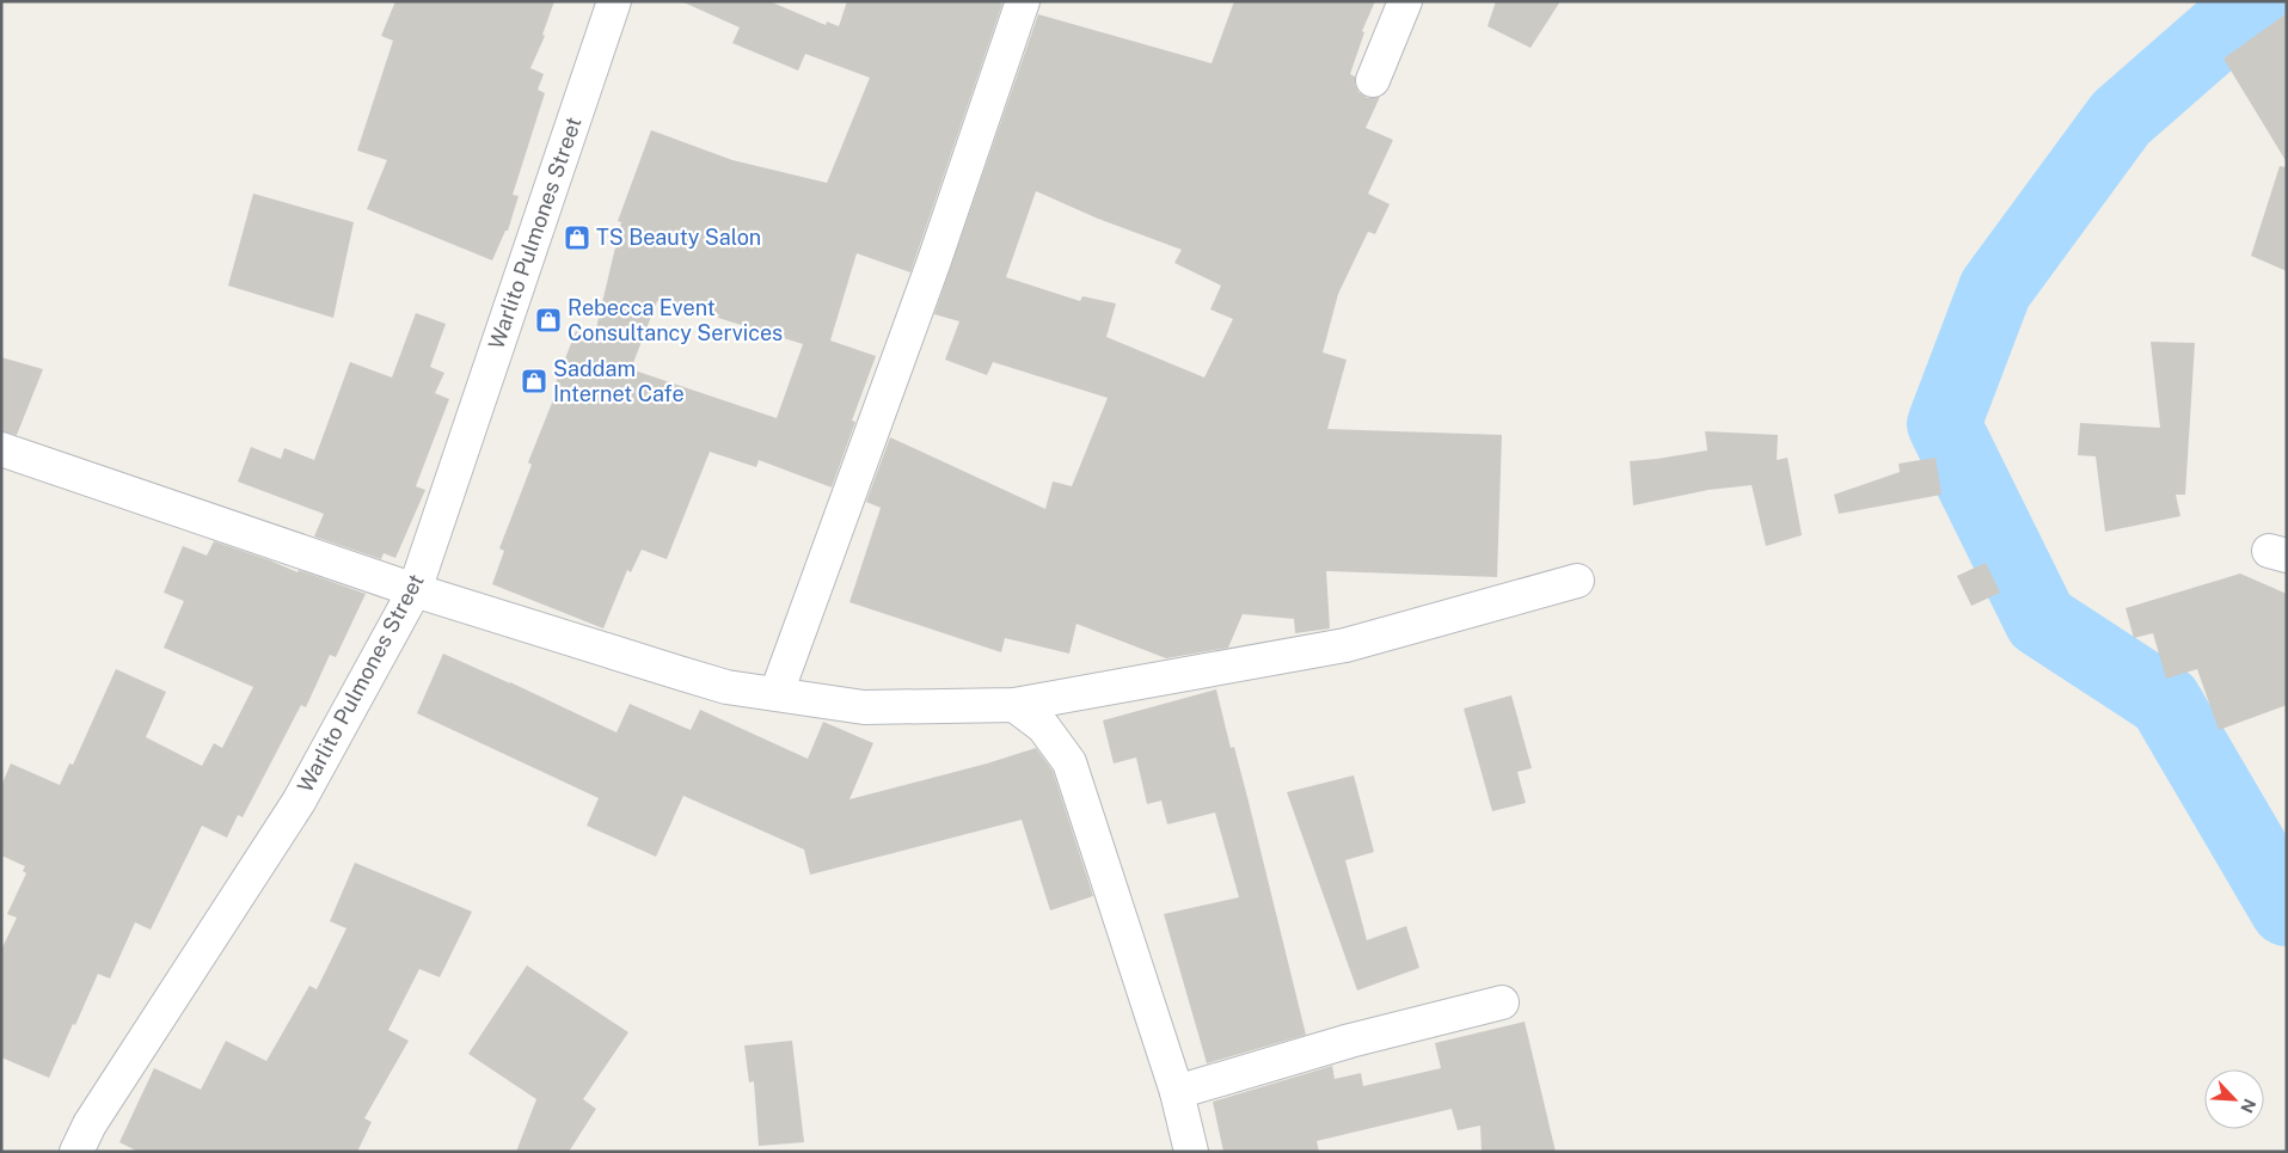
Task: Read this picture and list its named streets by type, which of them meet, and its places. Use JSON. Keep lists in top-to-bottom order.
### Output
{
  "streets": {
    "street": ["Warlito Pulmones Street"]
  },
  "places": {
    "shop": ["TS Beauty Salon", "Rebecca Event Consultancy Services", "Saddam Internet Cafe"]
  },
  "north": "bottom right"
}
